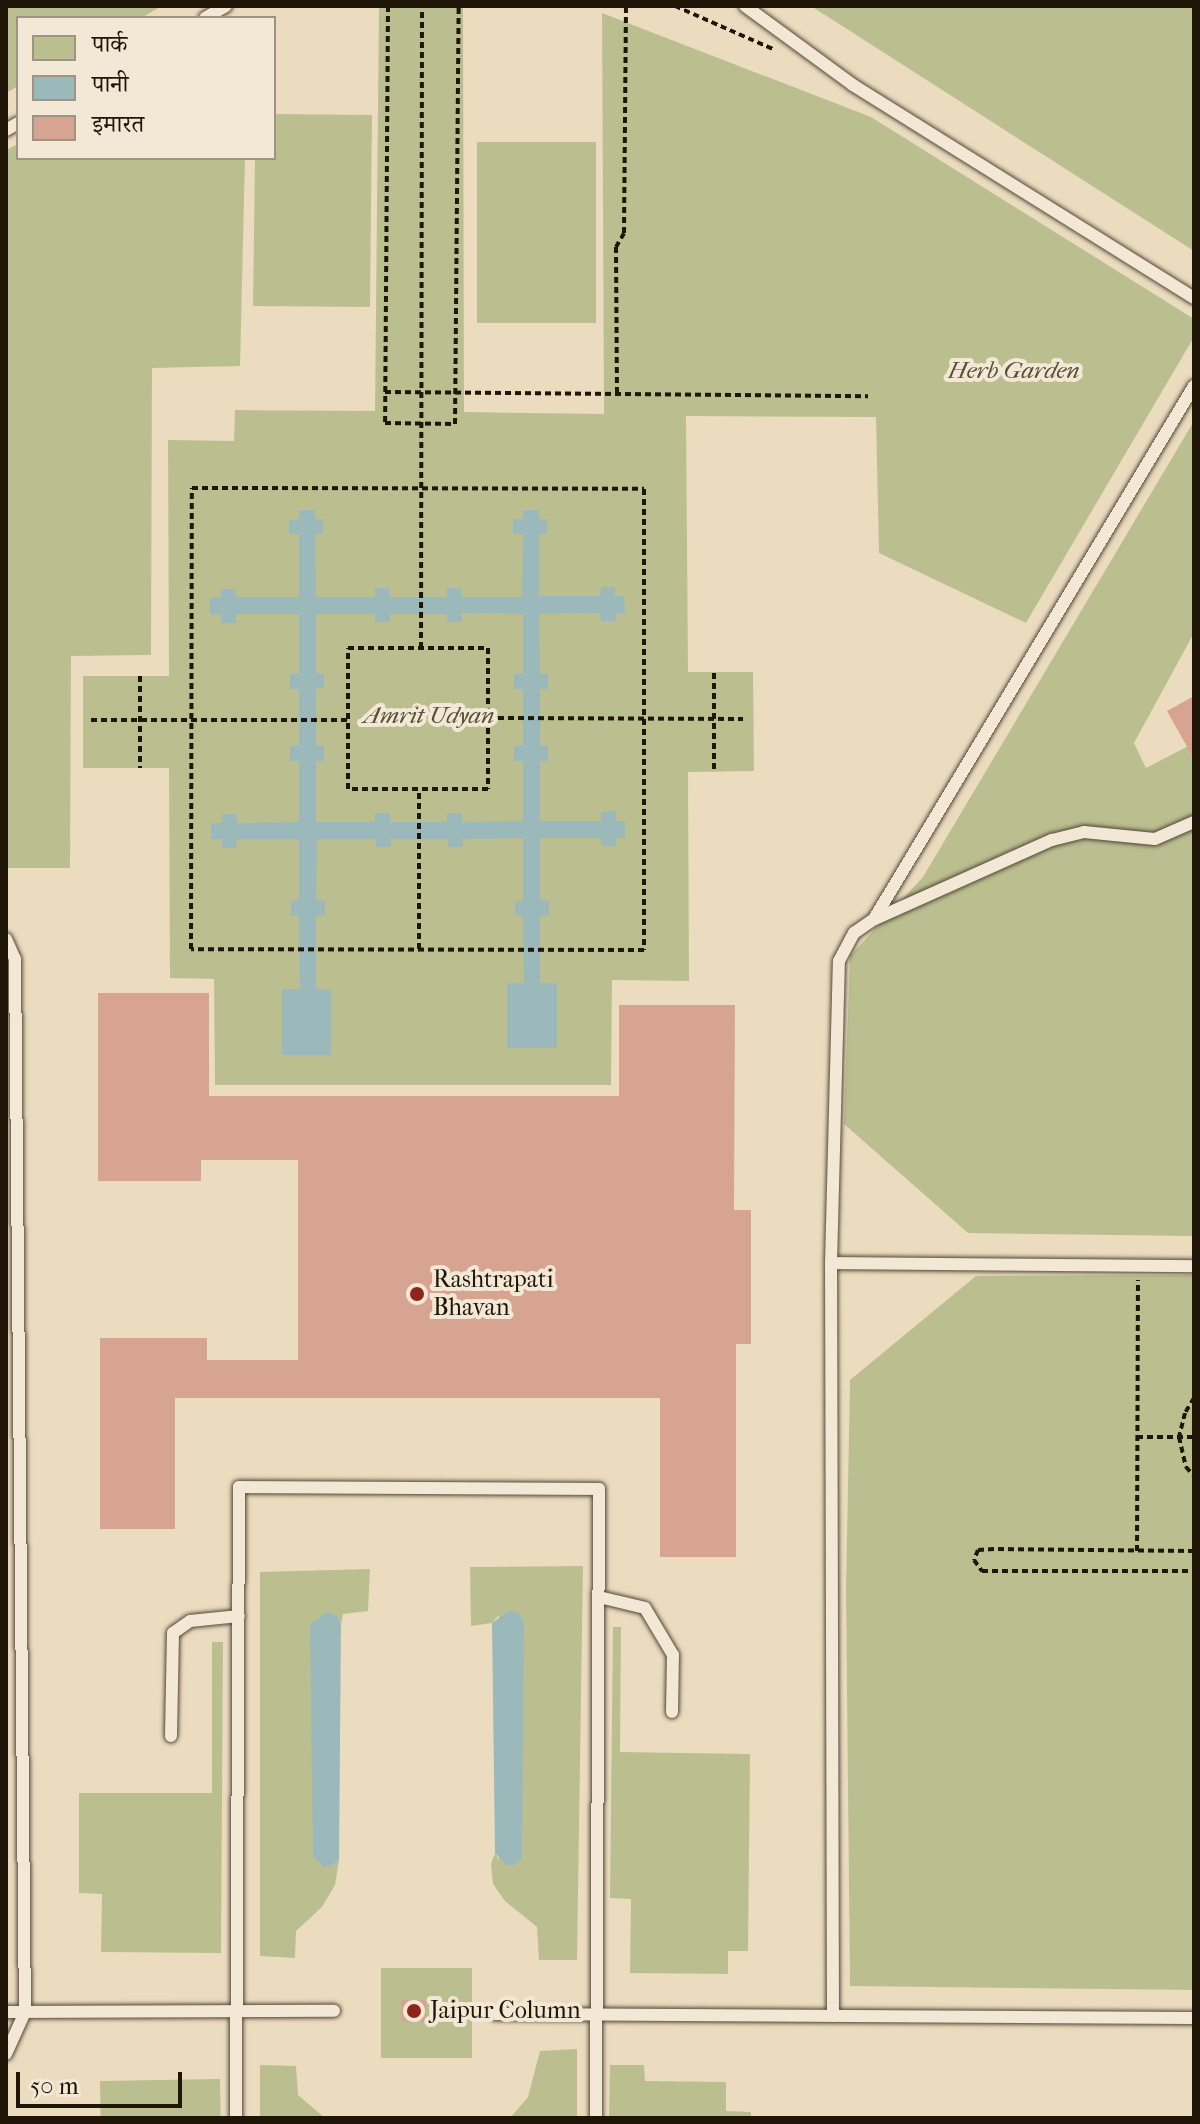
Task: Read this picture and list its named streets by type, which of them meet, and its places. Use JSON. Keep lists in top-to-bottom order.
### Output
{
  "parks": ["Herb Garden", "Amrit Udyan"],
  "places": ["Rashtrapati Bhavan", "Jaipur Column"],
  "legend": ["पार्क", "पानी", "इमारत"],
  "scale_bar": "50 m"
}
